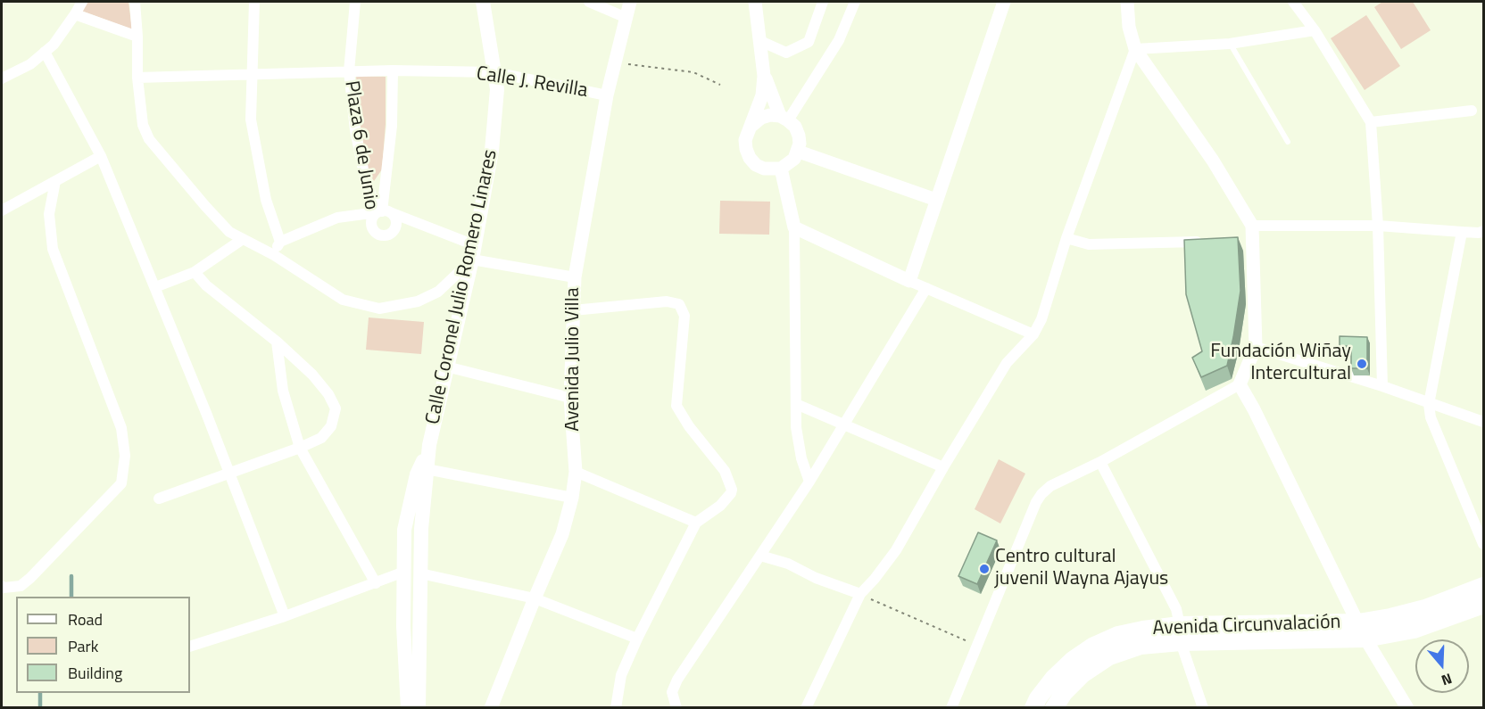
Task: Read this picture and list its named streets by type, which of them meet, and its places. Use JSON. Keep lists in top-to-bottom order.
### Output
{
  "streets": {
    "highway": ["Avenida Circunvalación"],
    "main road": ["Calle Coronel Julio Romero Linares"],
    "street": ["Calle J. Revilla", "Plaza 6 de Junio", "Avenida Julio Villa"]
  },
  "crossings": [
    ["Calle J. Revilla", "Plaza 6 de Junio"],
    ["Calle J. Revilla", "Calle Coronel Julio Romero Linares"],
    ["Calle J. Revilla", "Avenida Julio Villa"]
  ],
  "places": ["Fundación Wiñay Intercultural", "Centro cultural juvenil Wayna Ajayus"],
  "legend": ["Road", "Park", "Building"],
  "north": "bottom"
}
